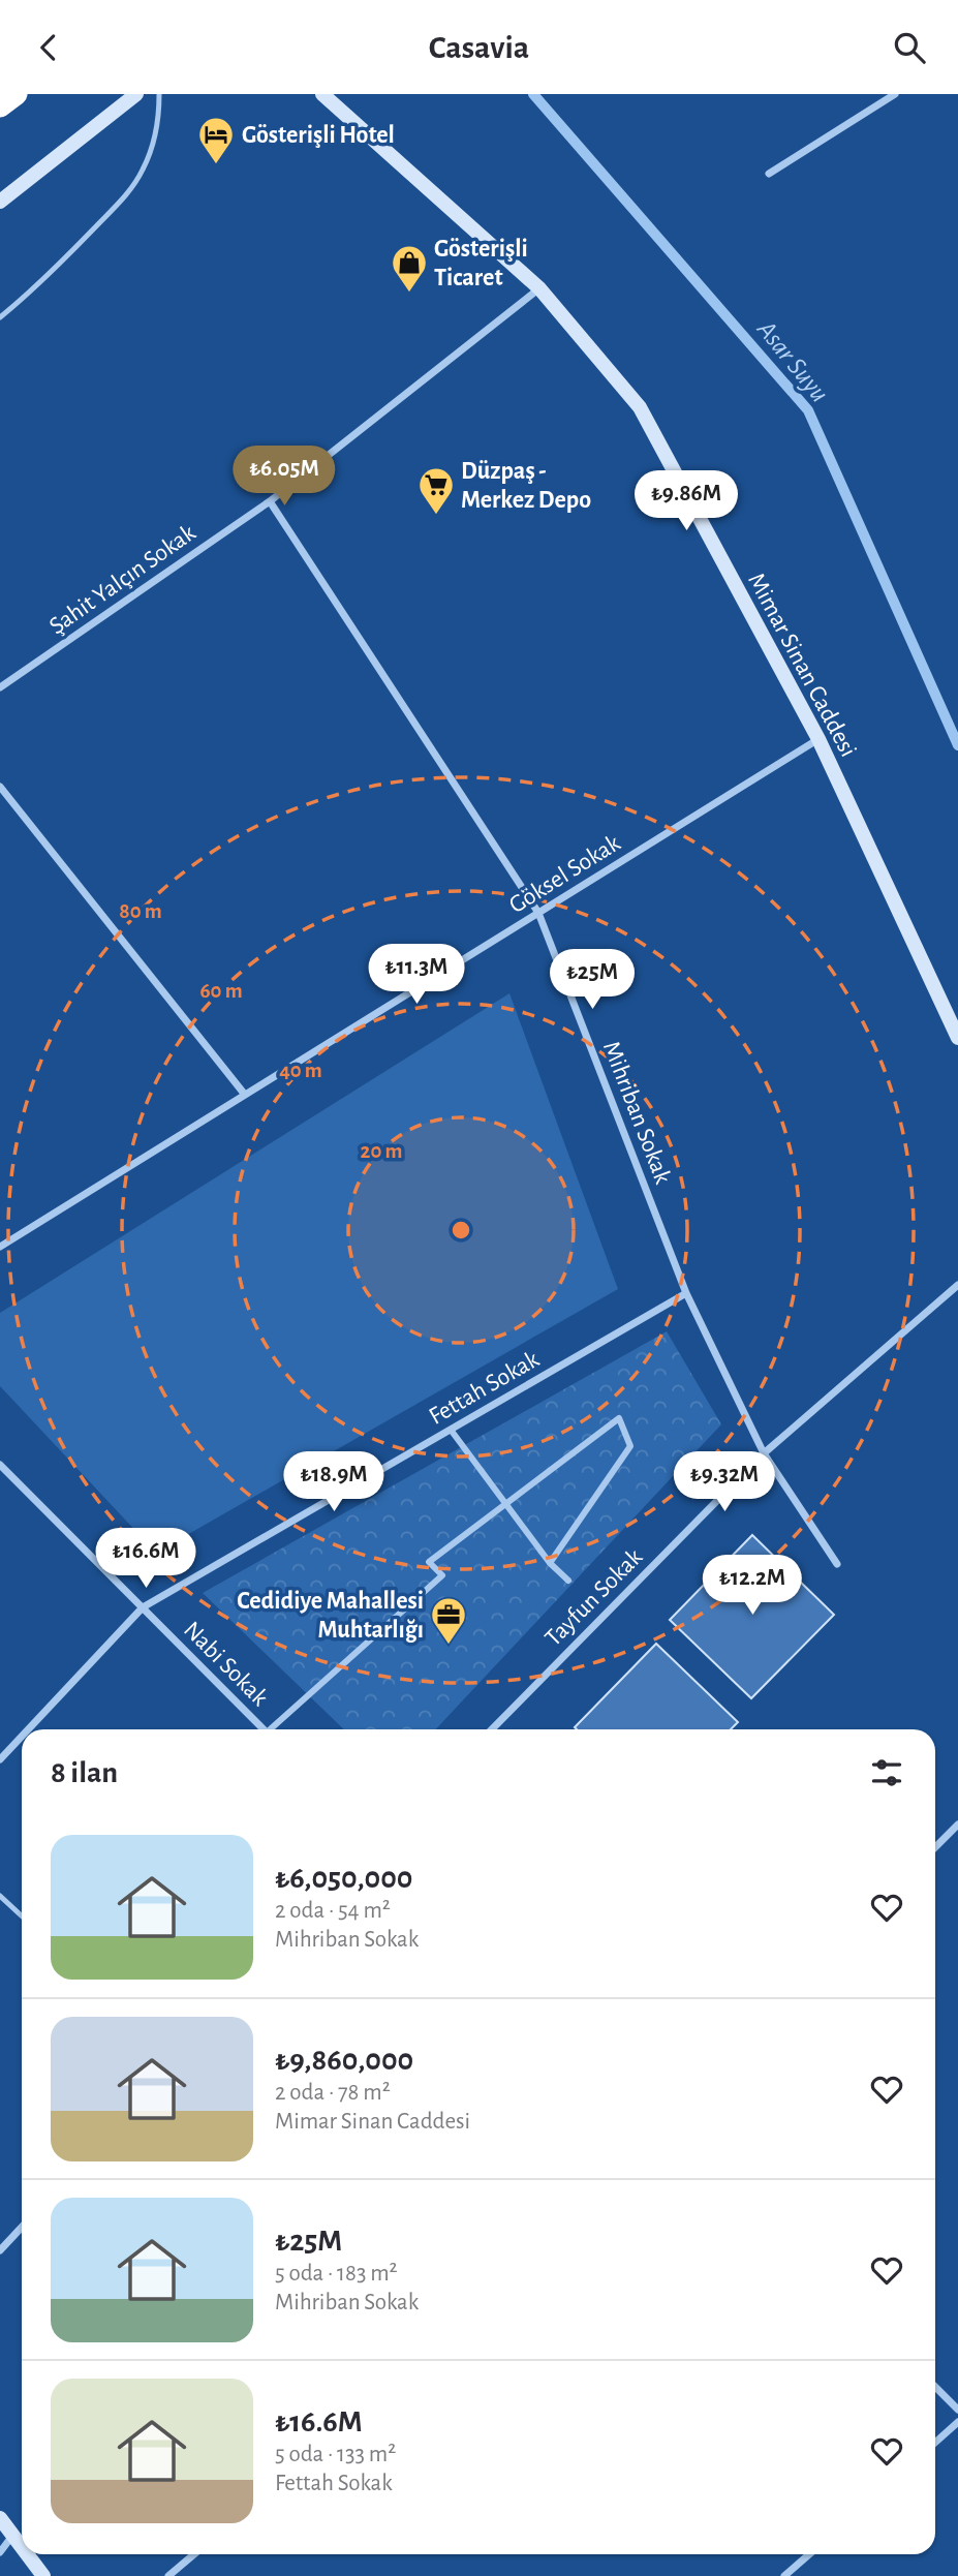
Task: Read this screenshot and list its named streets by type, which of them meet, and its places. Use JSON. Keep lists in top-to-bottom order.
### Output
{
  "streets": {
    "main road": ["Mimar Sinan Caddesi"],
    "street": [
      "Şahit Yalçın Sokak",
      "Göksel Sokak",
      "Mihriban Sokak",
      "Fettah Sokak",
      "Tayfun Sokak",
      "Nabi Sokak"
    ]
  },
  "crossings": [
    ["Şahit Yalçın Sokak", "Mimar Sinan Caddesi"],
    ["Şahit Yalçın Sokak", "Mihriban Sokak"],
    ["Mimar Sinan Caddesi", "Göksel Sokak"],
    ["Göksel Sokak", "Mihriban Sokak"],
    ["Mihriban Sokak", "Fettah Sokak"],
    ["Mihriban Sokak", "Tayfun Sokak"],
    ["Fettah Sokak", "Nabi Sokak"]
  ],
  "water": ["Asar Suyu"],
  "places": {
    "hotel": ["Gösterişli Hotel"],
    "shop": ["Gösterişli Ticaret"],
    "supermarket": ["Düzpaş - Merkez Depo"],
    "office": ["Cedidiye Mahallesi Muhtarlığı"]
  },
  "page": {
    "header": "Casavia",
    "price": [
      "₺6.05M",
      "₺9.86M",
      "₺11.3M",
      "₺25M",
      "₺18.9M",
      "₺9.32M",
      "₺16.6M",
      "₺12.2M"
    ],
    "heading": "8 ilan",
    "list": [
      {
        "name": "₺6,050,000",
        "note": "2 oda · 54 m² · Mihriban Sokak"
      },
      {
        "name": "₺9,860,000",
        "note": "2 oda · 78 m² · Mimar Sinan Caddesi"
      },
      {
        "name": "₺25M",
        "note": "5 oda · 183 m² · Mihriban Sokak"
      },
      {
        "name": "₺16.6M",
        "note": "5 oda · 133 m² · Fettah Sokak"
      }
    ]
  },
  "rings": [
    "80 m",
    "60 m",
    "40 m",
    "20 m"
  ]
}
